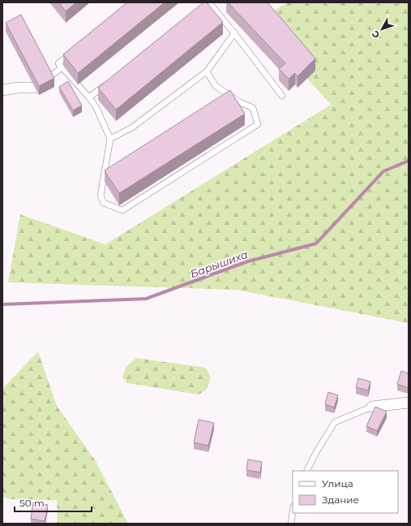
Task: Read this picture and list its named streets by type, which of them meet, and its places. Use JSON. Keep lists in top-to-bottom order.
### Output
{
  "water": ["Барышиха"],
  "legend": ["Улица", "Здание"],
  "scale_bar": "50 m",
  "north": "bottom left"
}
